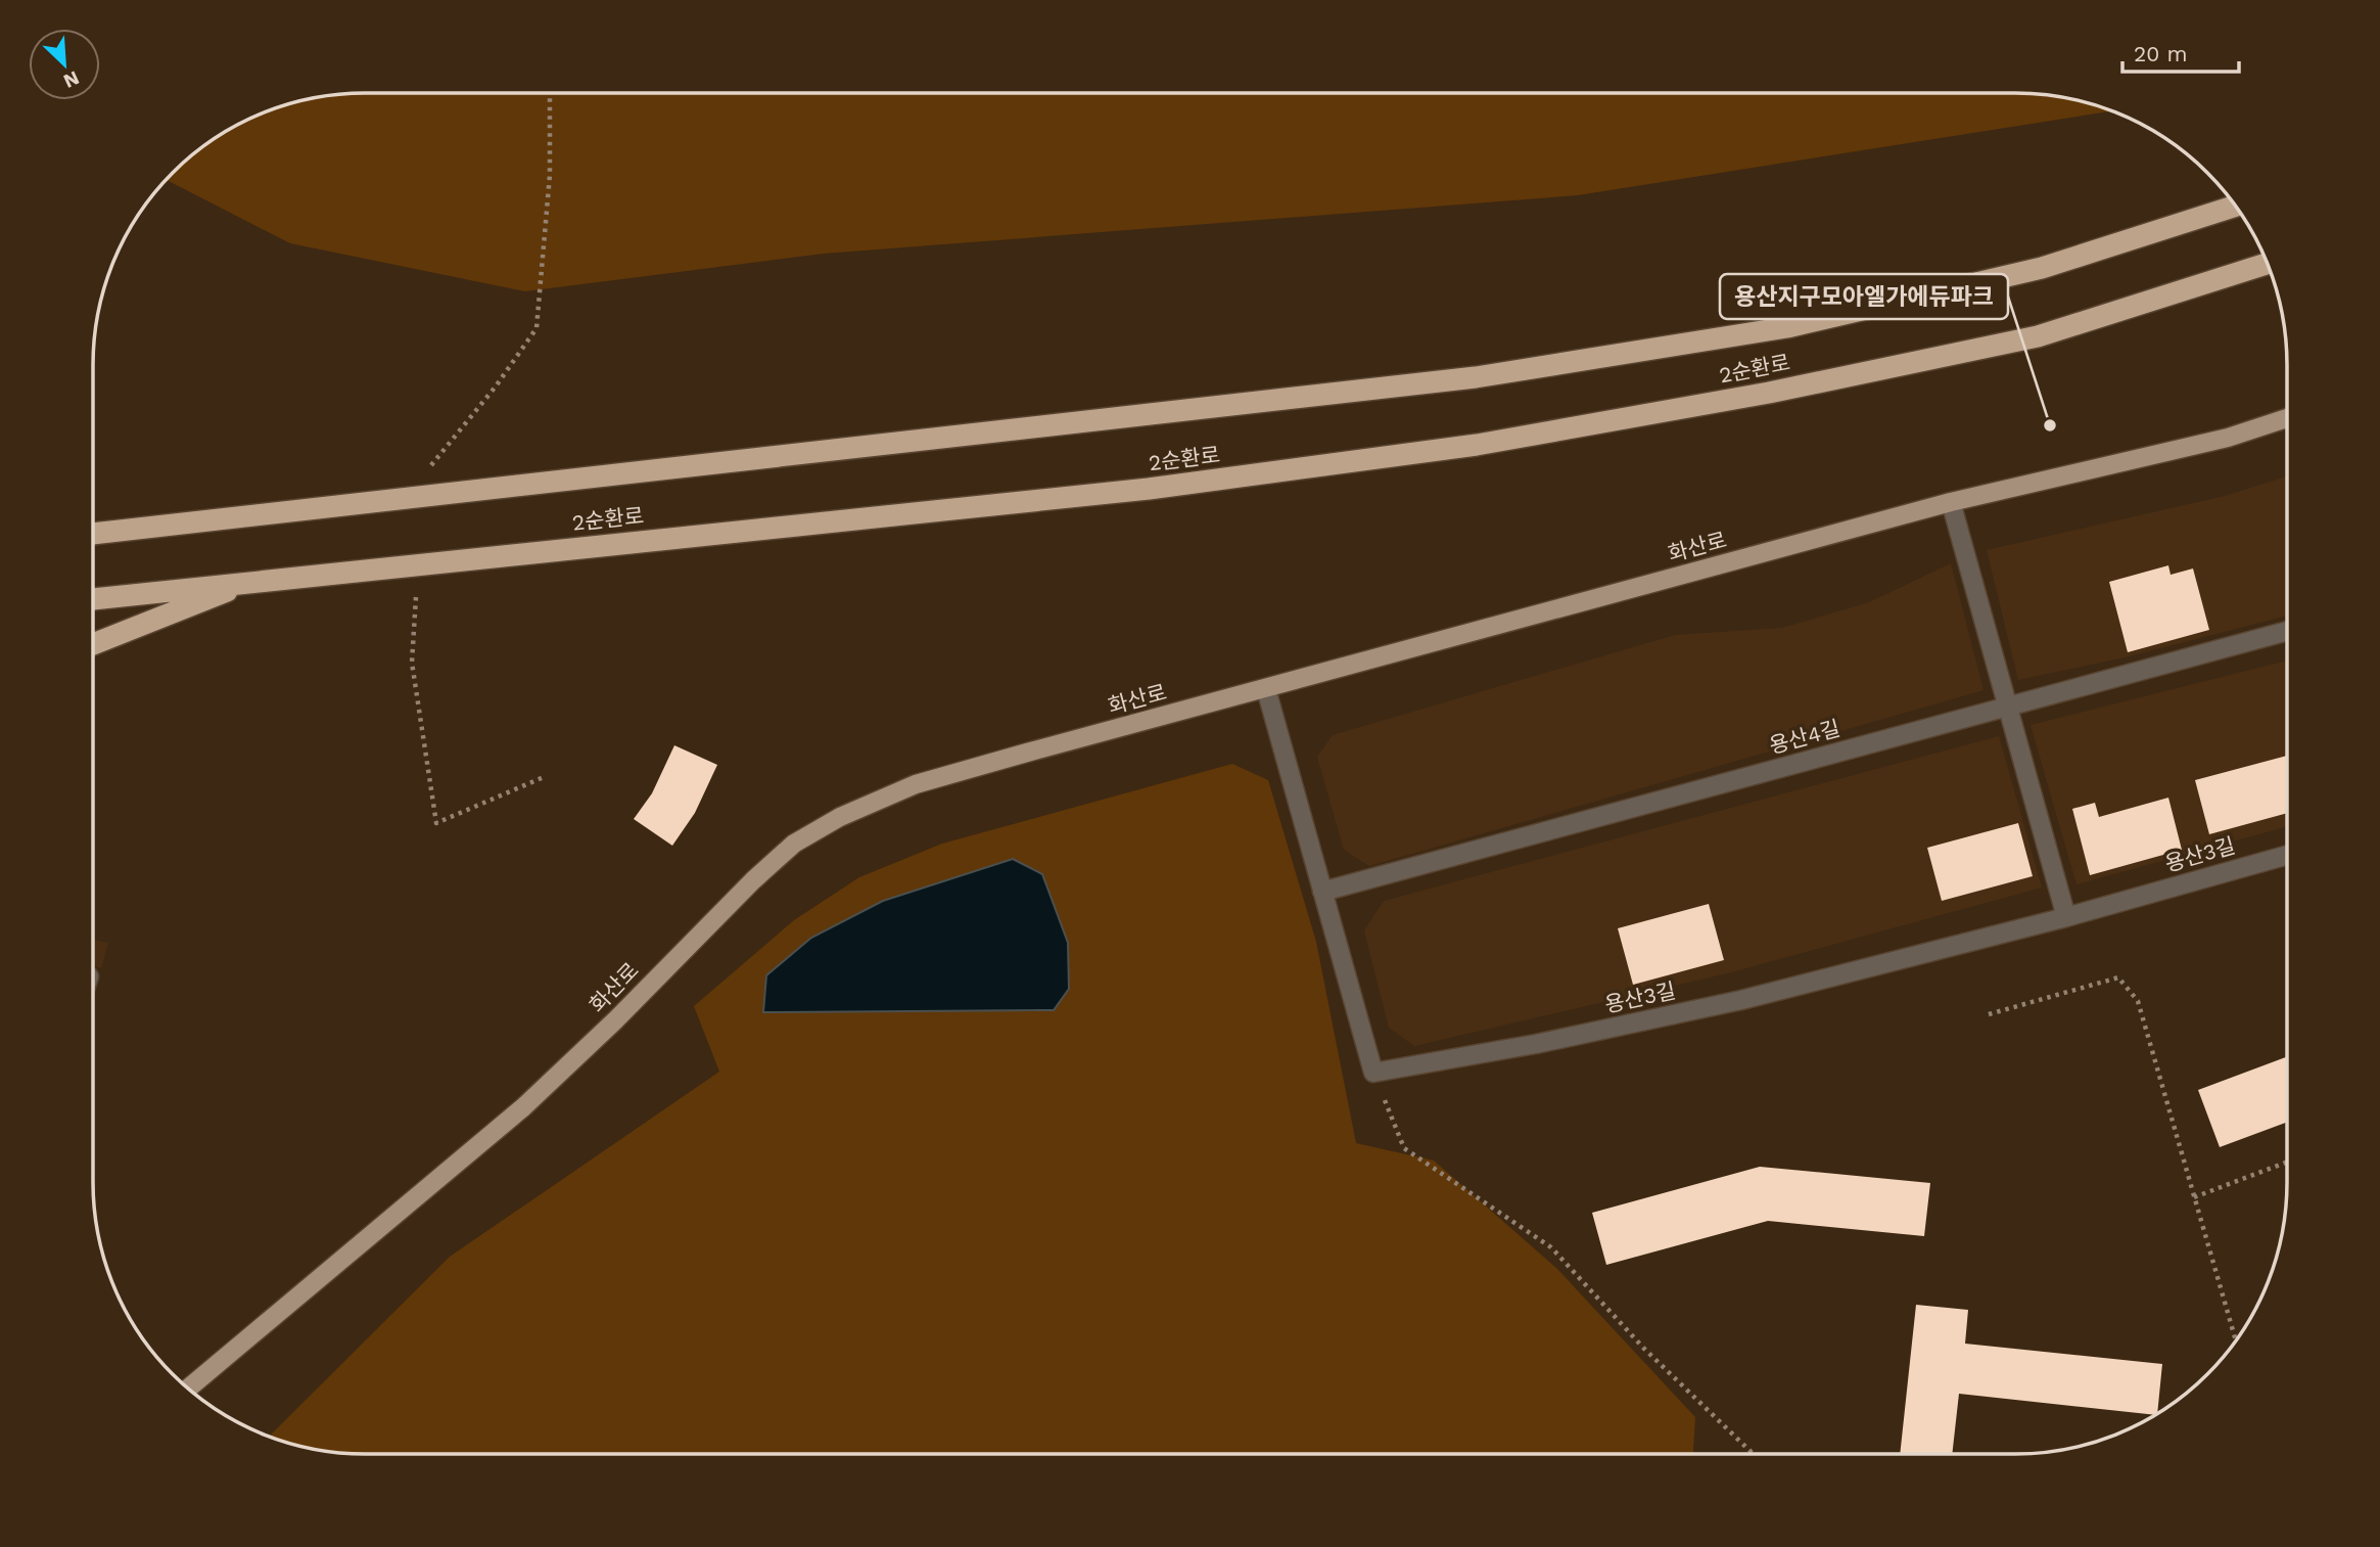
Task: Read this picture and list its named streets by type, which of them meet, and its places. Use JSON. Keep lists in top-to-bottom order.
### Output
{
  "streets": {
    "highway": ["2순환로"],
    "main road": ["화산로"],
    "street": ["용산4길", "용산3길"]
  },
  "places": ["용산지구모아엘가에듀파크"],
  "scale_bar": "20 m",
  "north": "bottom right"
}
